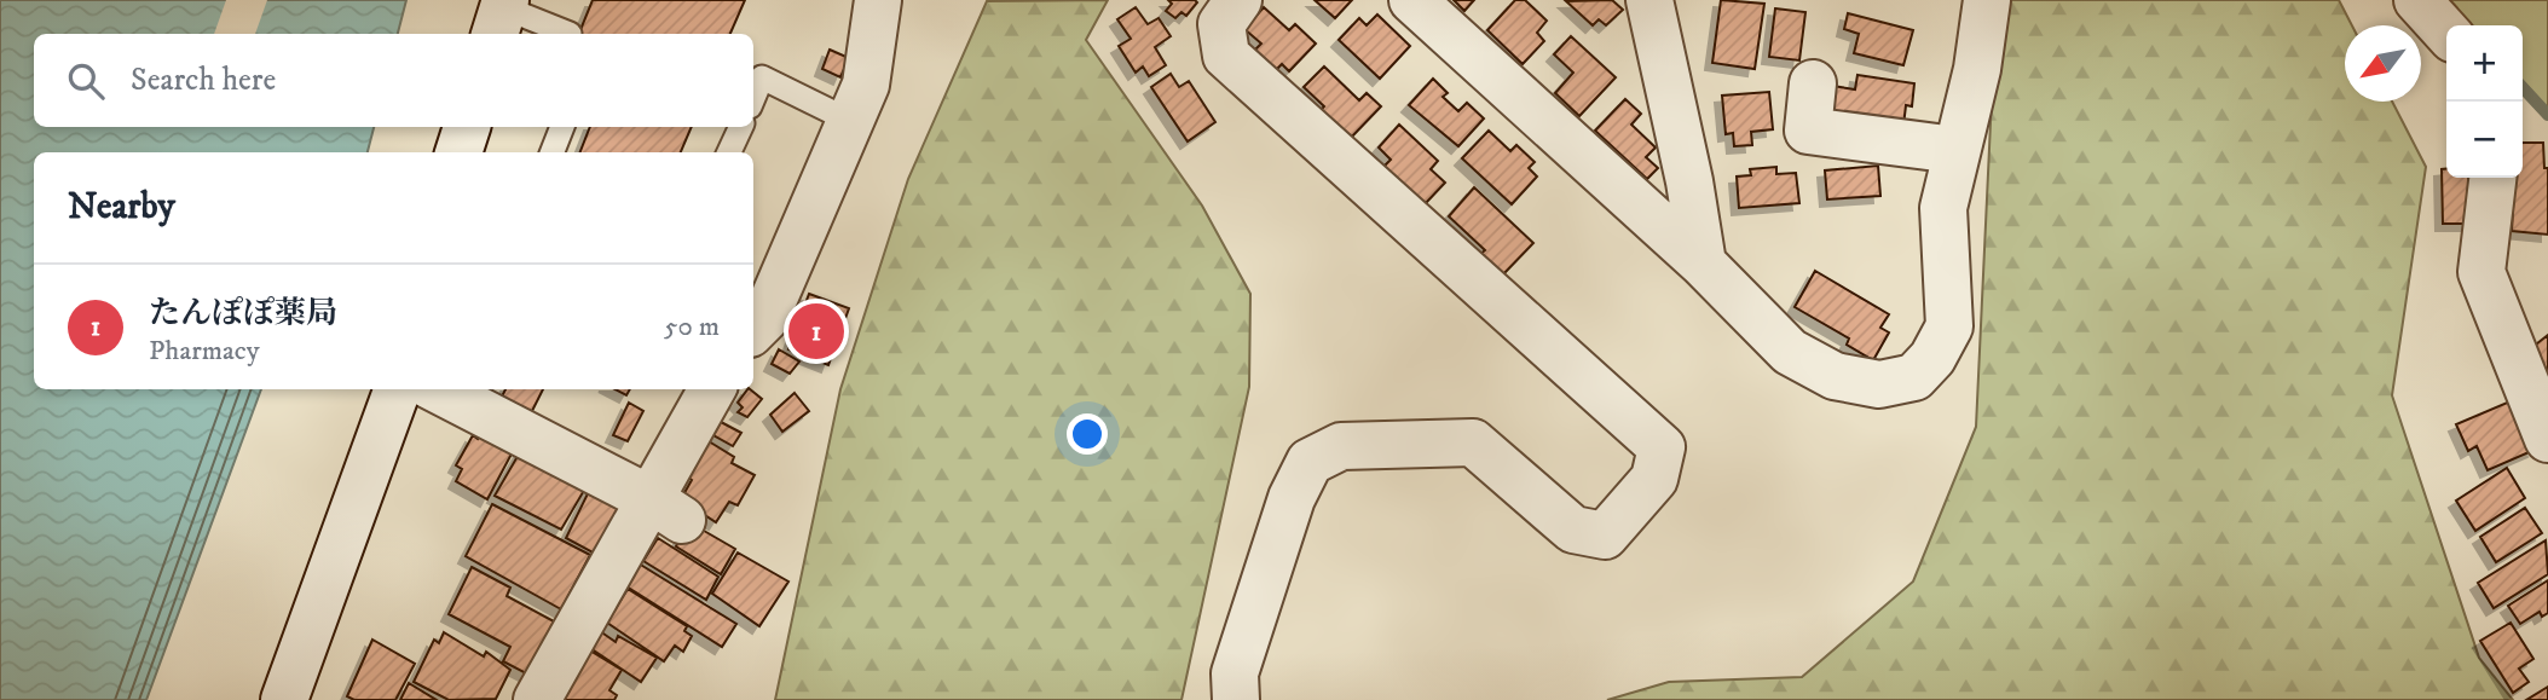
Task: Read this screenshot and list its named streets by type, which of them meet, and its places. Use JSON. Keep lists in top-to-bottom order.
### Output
{
  "north": "bottom left",
  "page": {
    "map_buttons": ["+", "−"],
    "search": "Search here",
    "heading": "Nearby",
    "list": [
      {
        "mark": "1",
        "name": "たんぽぽ薬局",
        "note": "Pharmacy",
        "value": "50 m"
      }
    ],
    "pins": "1"
  }
}
